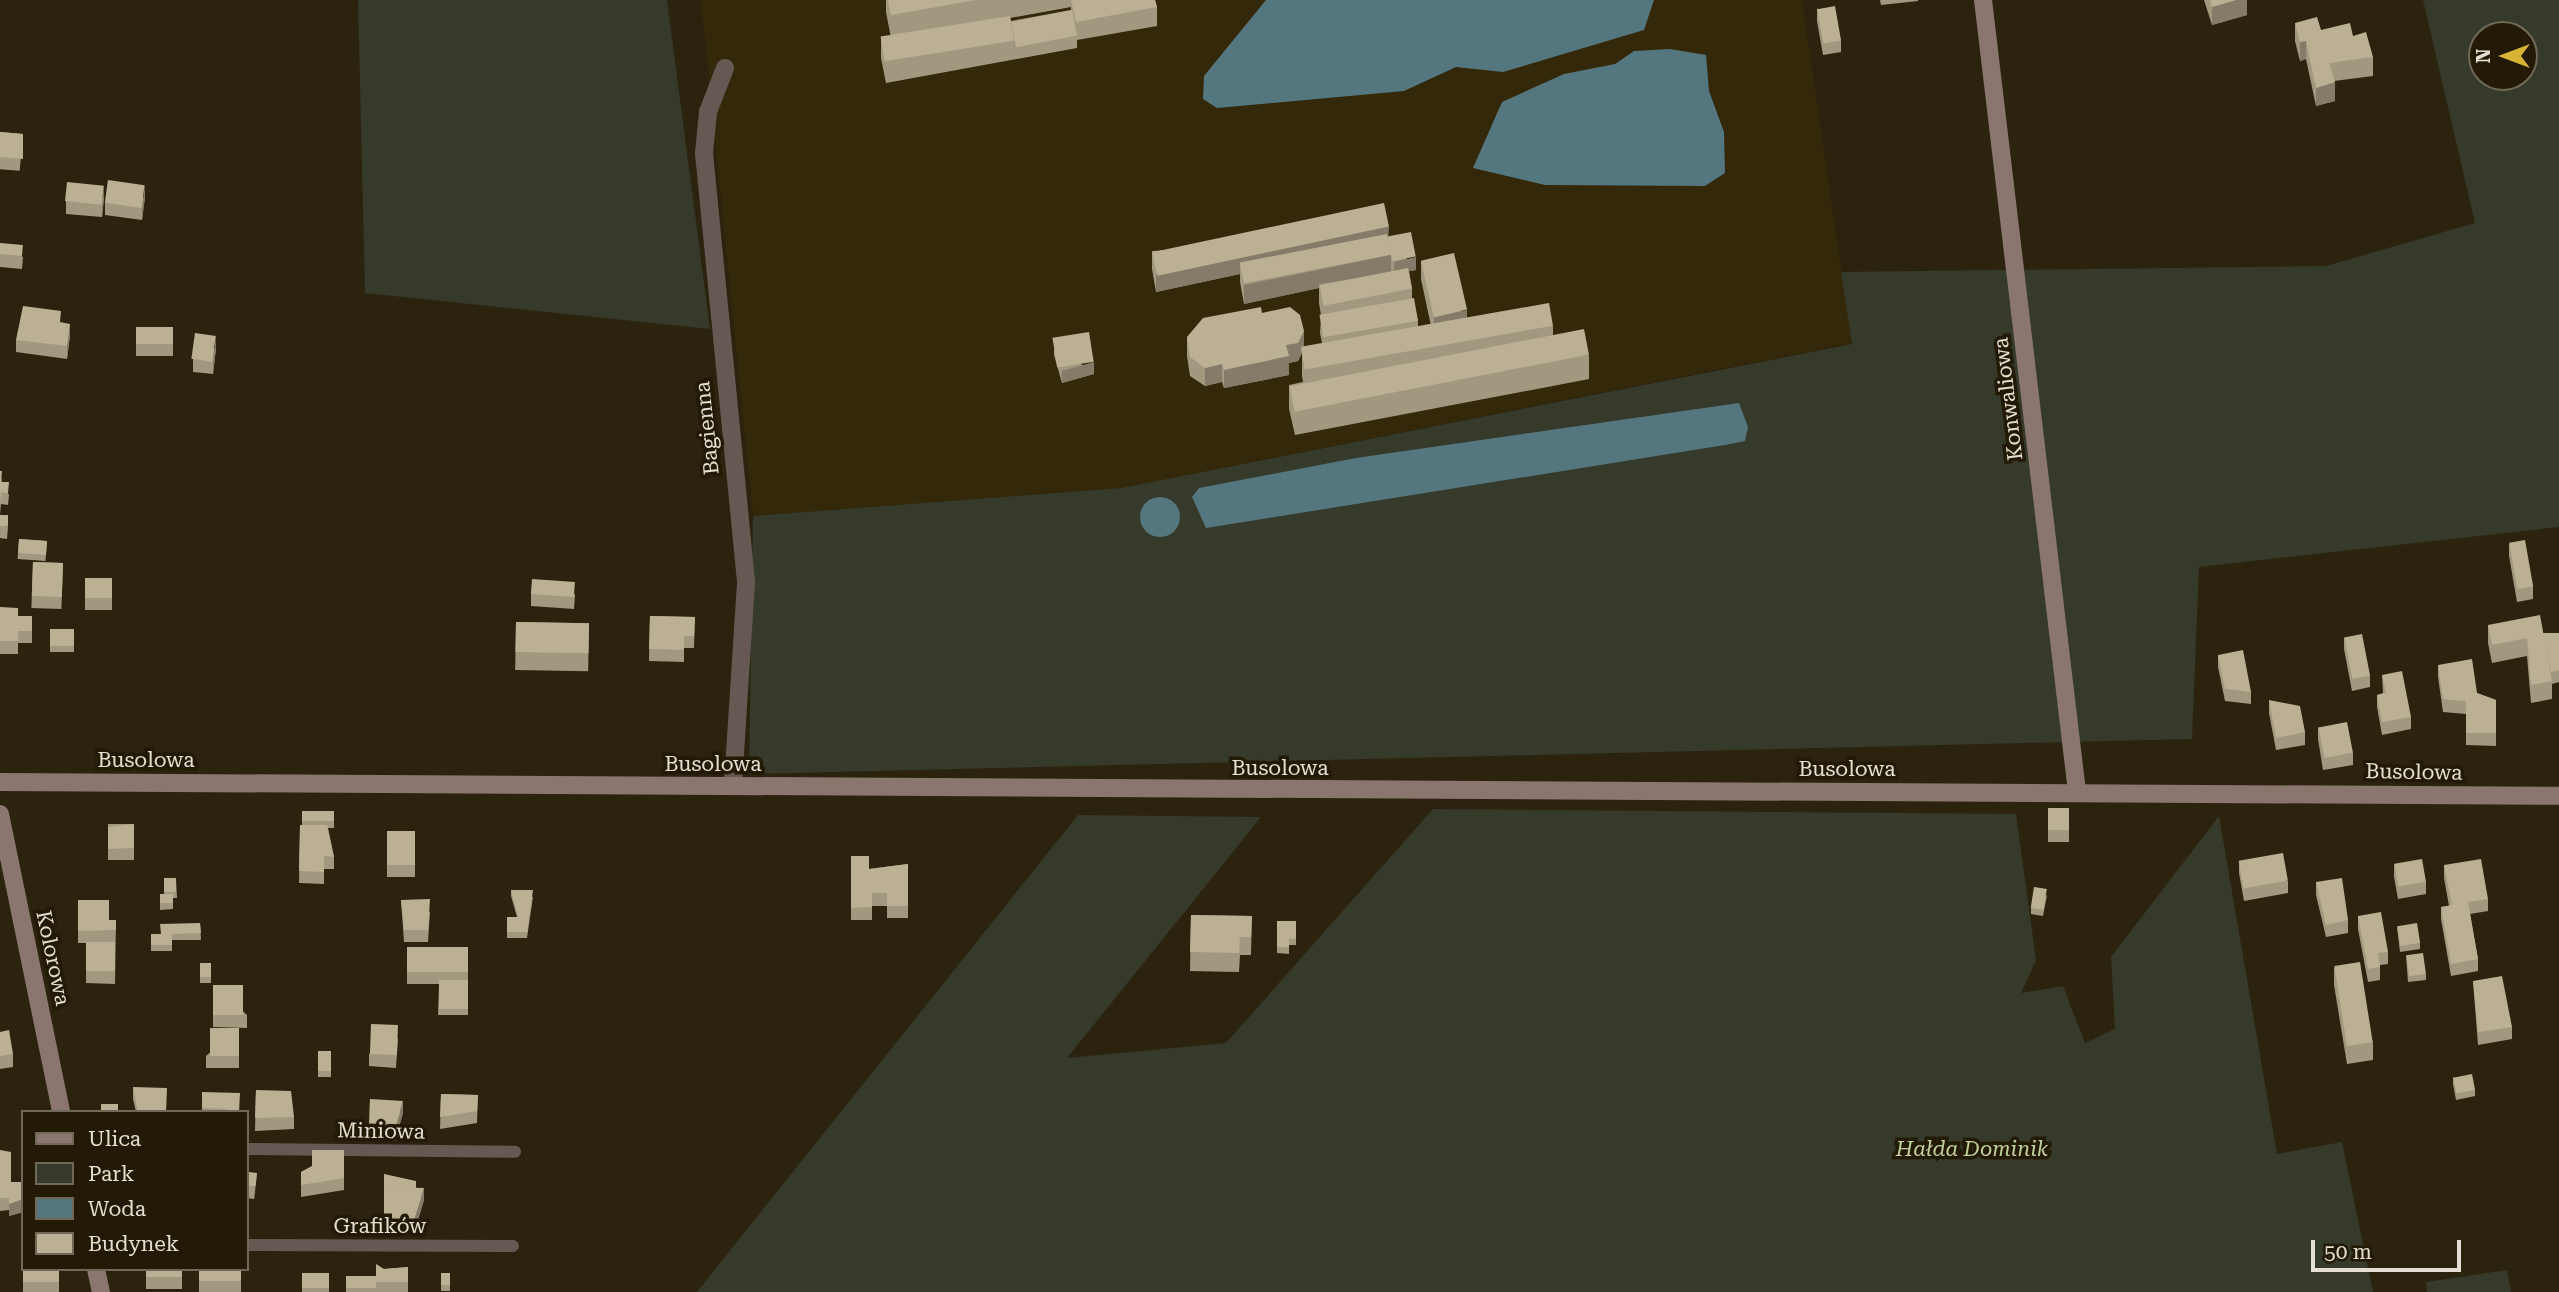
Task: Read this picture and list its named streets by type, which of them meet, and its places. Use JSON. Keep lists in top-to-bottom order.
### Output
{
  "streets": {
    "street": [
      "Konwaliowa",
      "Bagienna",
      "Busolowa",
      "Kolorowa"
    ],
    "lane": ["Miniowa", "Grafików"]
  },
  "crossings": [
    ["Konwaliowa", "Busolowa"],
    ["Bagienna", "Busolowa"]
  ],
  "parks": ["Hałda Dominik"],
  "legend": [
    "Ulica",
    "Park",
    "Woda",
    "Budynek"
  ],
  "scale_bar": "50 m",
  "north": "left"
}
